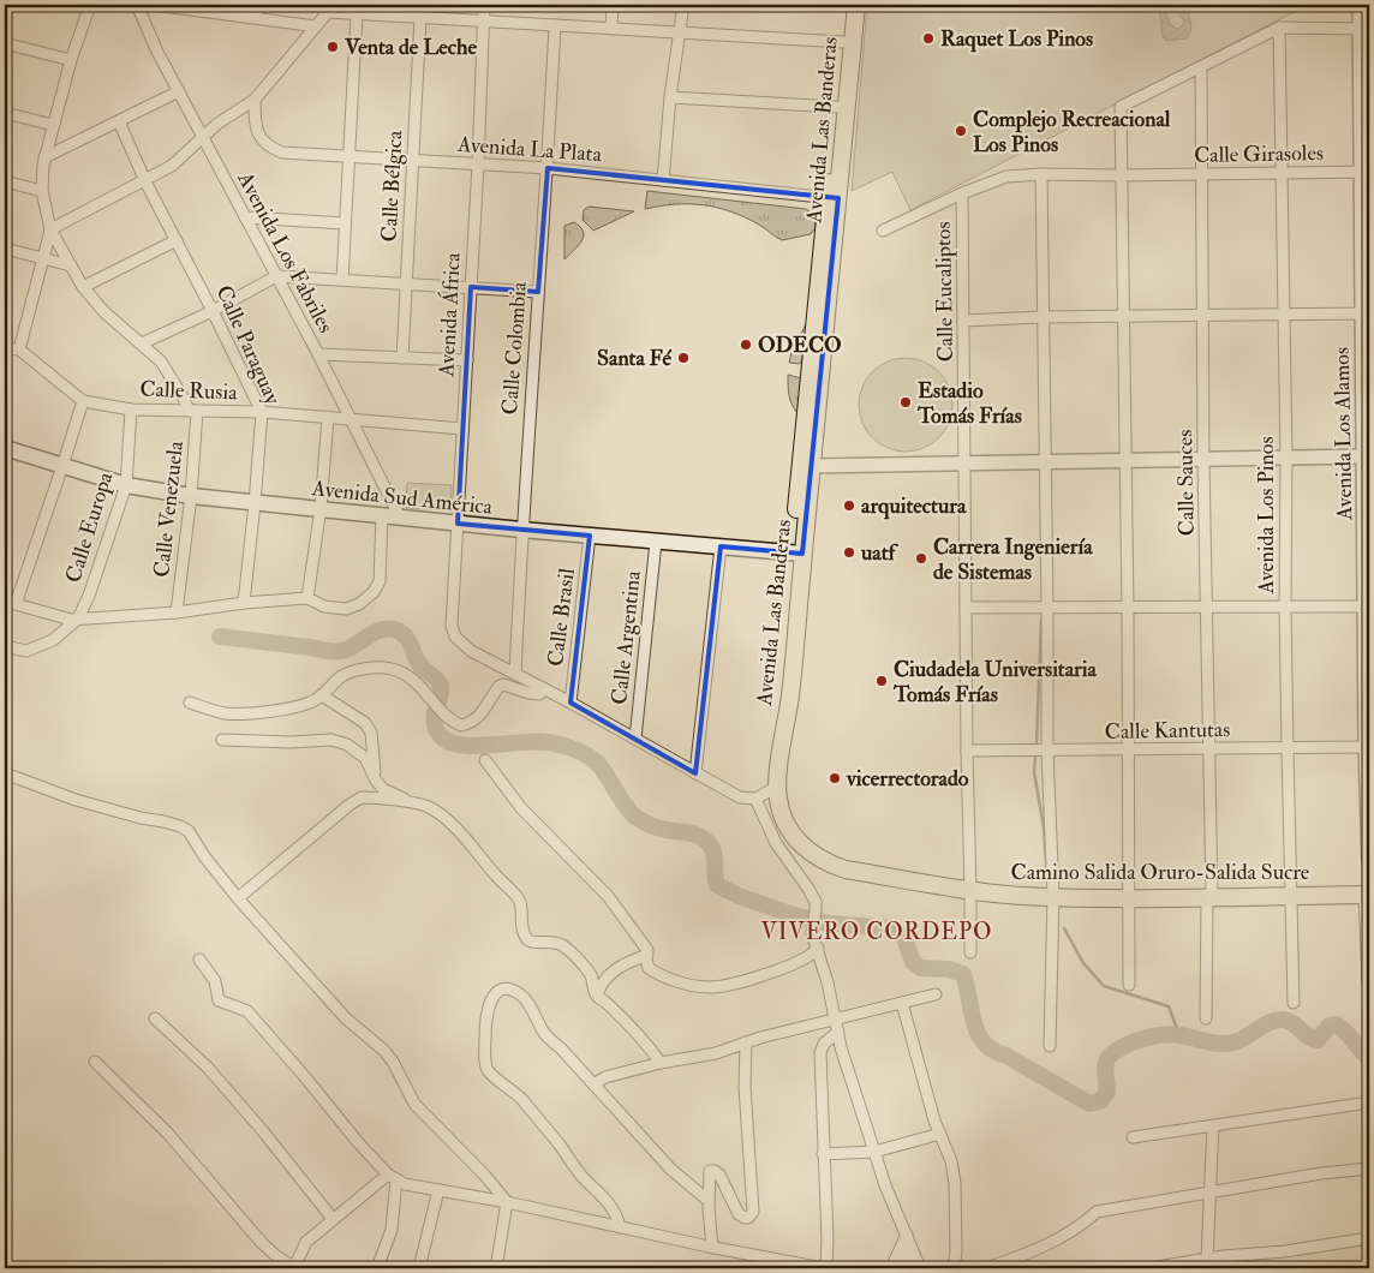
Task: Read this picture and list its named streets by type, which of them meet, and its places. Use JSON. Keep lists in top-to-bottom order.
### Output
{
  "streets": {
    "main road": ["Avenida Las Banderas", "Avenida Sud América", "Camino Salida Oruro-Salida Sucre"],
    "street": [
      "Avenida La Plata",
      "Calle Girasoles",
      "Calle Bélgica",
      "Avenida Los Fabriles",
      "Calle Eucaliptos",
      "Avenida África",
      "Calle Paraguay",
      "Calle Colombia",
      "Calle Rusia",
      "Avenida Los Alamos",
      "Calle Sauces",
      "Calle Venezuela",
      "Avenida Los Pinos",
      "Calle Europa",
      "Calle Brasil",
      "Calle Argentina",
      "Calle Kantutas"
    ]
  },
  "crossings": [
    ["Avenida Las Banderas", "Avenida La Plata"],
    ["Avenida Las Banderas", "Avenida Sud América"],
    ["Avenida Las Banderas", "Camino Salida Oruro-Salida Sucre"],
    ["Avenida La Plata", "Calle Bélgica"],
    ["Avenida La Plata", "Avenida África"],
    ["Avenida La Plata", "Calle Colombia"],
    ["Calle Girasoles", "Calle Eucaliptos"],
    ["Calle Girasoles", "Avenida Los Alamos"],
    ["Calle Girasoles", "Calle Sauces"],
    ["Calle Girasoles", "Avenida Los Pinos"],
    ["Avenida Los Fabriles", "Calle Rusia"],
    ["Avenida Los Fabriles", "Avenida Sud América"],
    ["Calle Eucaliptos", "Calle Kantutas"],
    ["Calle Eucaliptos", "Camino Salida Oruro-Salida Sucre"],
    ["Avenida África", "Calle Colombia"],
    ["Avenida África", "Calle Rusia"],
    ["Avenida África", "Avenida Sud América"],
    ["Calle Paraguay", "Calle Rusia"],
    ["Calle Paraguay", "Avenida Sud América"],
    ["Calle Colombia", "Avenida Sud América"],
    ["Calle Rusia", "Calle Venezuela"],
    ["Calle Rusia", "Calle Europa"],
    ["Avenida Los Alamos", "Calle Kantutas"],
    ["Calle Sauces", "Calle Kantutas"],
    ["Calle Sauces", "Camino Salida Oruro-Salida Sucre"],
    ["Avenida Sud América", "Calle Venezuela"],
    ["Avenida Sud América", "Calle Europa"],
    ["Avenida Sud América", "Calle Brasil"],
    ["Avenida Sud América", "Calle Argentina"],
    ["Avenida Los Pinos", "Calle Kantutas"],
    ["Avenida Los Pinos", "Camino Salida Oruro-Salida Sucre"]
  ],
  "districts": ["VIVERO CORDEPO"],
  "places": [
    "Raquet Los Pinos",
    "Venta de Leche",
    "Complejo Recreacional Los Pinos",
    "ODECO",
    "Santa Fé",
    "Estadio Tomás Frías",
    "arquitectura",
    "uatf",
    "Carrera Ingeniería de Sistemas",
    "Ciudadela Universitaria Tomás Frías",
    "vicerrectorado"
  ]
}
